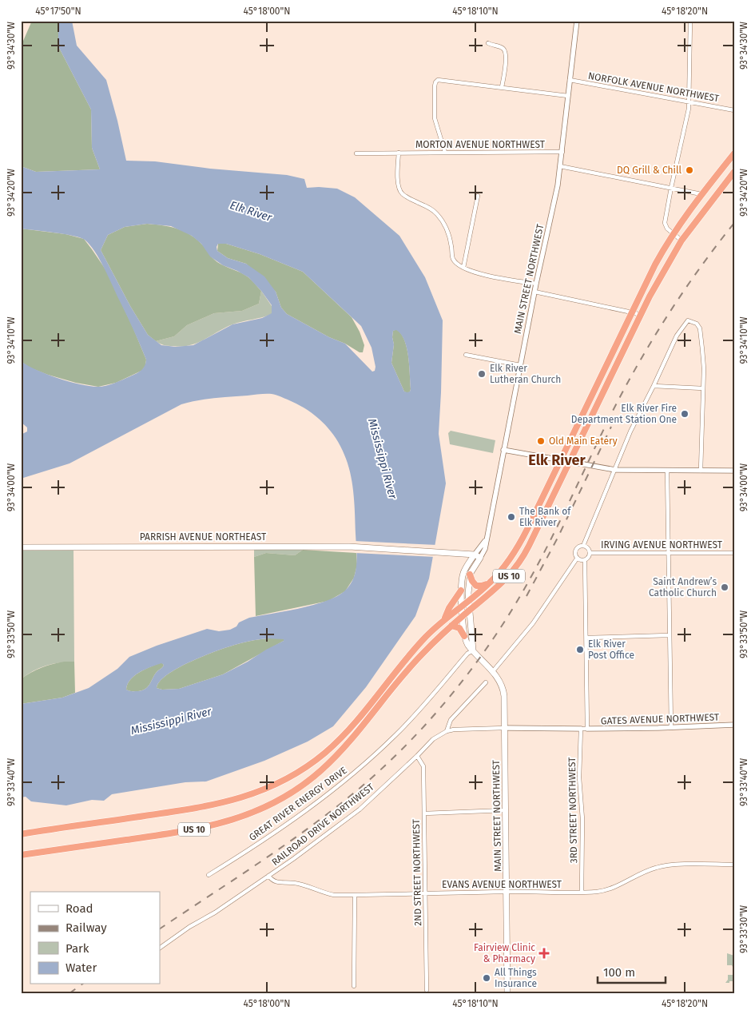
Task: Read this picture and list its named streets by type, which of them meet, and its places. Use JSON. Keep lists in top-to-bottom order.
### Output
{
  "streets": {
    "highway": ["US 10"],
    "main road": ["MAIN STREET NORTHWEST", "PARRISH AVENUE NORTHEAST"],
    "street": [
      "NORFOLK AVENUE NORTHWEST",
      "MORTON AVENUE NORTHWEST",
      "IRVING AVENUE NORTHWEST",
      "GATES AVENUE NORTHWEST",
      "GREAT RIVER ENERGY DRIVE",
      "3RD STREET NORTHWEST",
      "RAILROAD DRIVE NORTHWEST",
      "2ND STREET NORTHWEST",
      "EVANS AVENUE NORTHWEST"
    ]
  },
  "crossings": [
    ["NORFOLK AVENUE NORTHWEST", "MAIN STREET NORTHWEST"],
    ["MORTON AVENUE NORTHWEST", "MAIN STREET NORTHWEST"],
    ["MAIN STREET NORTHWEST", "PARRISH AVENUE NORTHEAST"],
    ["MAIN STREET NORTHWEST", "US 10"],
    ["MAIN STREET NORTHWEST", "GREAT RIVER ENERGY DRIVE"],
    ["MAIN STREET NORTHWEST", "EVANS AVENUE NORTHWEST"],
    ["3RD STREET NORTHWEST", "EVANS AVENUE NORTHWEST"],
    ["RAILROAD DRIVE NORTHWEST", "2ND STREET NORTHWEST"],
    ["RAILROAD DRIVE NORTHWEST", "EVANS AVENUE NORTHWEST"],
    ["2ND STREET NORTHWEST", "EVANS AVENUE NORTHWEST"]
  ],
  "districts": ["Elk River"],
  "water": ["Elk River", "Mississippi River"],
  "places": {
    "other": [
      "DQ Grill & Chill",
      "Elk River Lutheran Church",
      "Elk River Fire Department Station One",
      "Old Main Eatery",
      "The Bank of Elk River",
      "Saint Andrew’s Catholic Church",
      "Elk River Post Office",
      "All Things Insurance"
    ],
    "health": ["Fairview Clinic & Pharmacy"]
  },
  "legend": [
    "Road",
    "Railway",
    "Park",
    "Water"
  ],
  "scale_bar": "100 m",
  "coordinates": [
    "45°17'50\"N",
    "45°18'00\"N",
    "45°18'10\"N",
    "45°18'20\"N",
    "93°34'30\"W",
    "93°34'20\"W",
    "93°34'10\"W",
    "93°34'00\"W",
    "93°33'50\"W",
    "93°33'40\"W",
    "93°33'30\"W"
  ]
}
